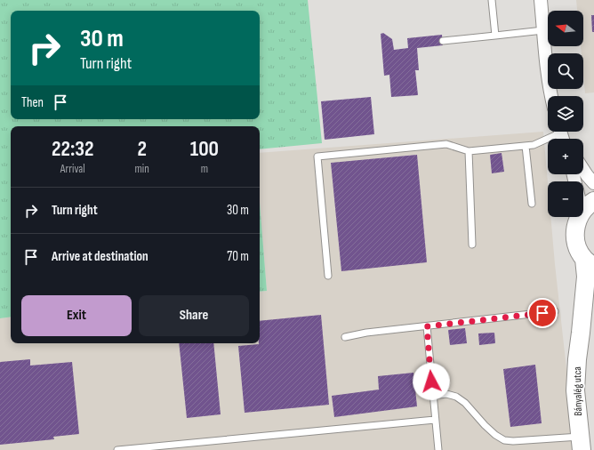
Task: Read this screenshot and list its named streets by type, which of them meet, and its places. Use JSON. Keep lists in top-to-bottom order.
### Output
{
  "streets": {
    "street": ["Bányalég utca"]
  },
  "north": "left",
  "page": {
    "map_buttons": ["+", "−"],
    "turn": ["30 m", "Turn right"],
    "then": "Then",
    "eta": [
      "22:32",
      "Arrival",
      "2",
      "min",
      "100",
      "m"
    ],
    "list": [
      {
        "name": "Turn right",
        "value": "30 m"
      },
      {
        "name": "Arrive at destination",
        "value": "70 m"
      }
    ],
    "buttons": ["Exit", "Share"]
  }
}
